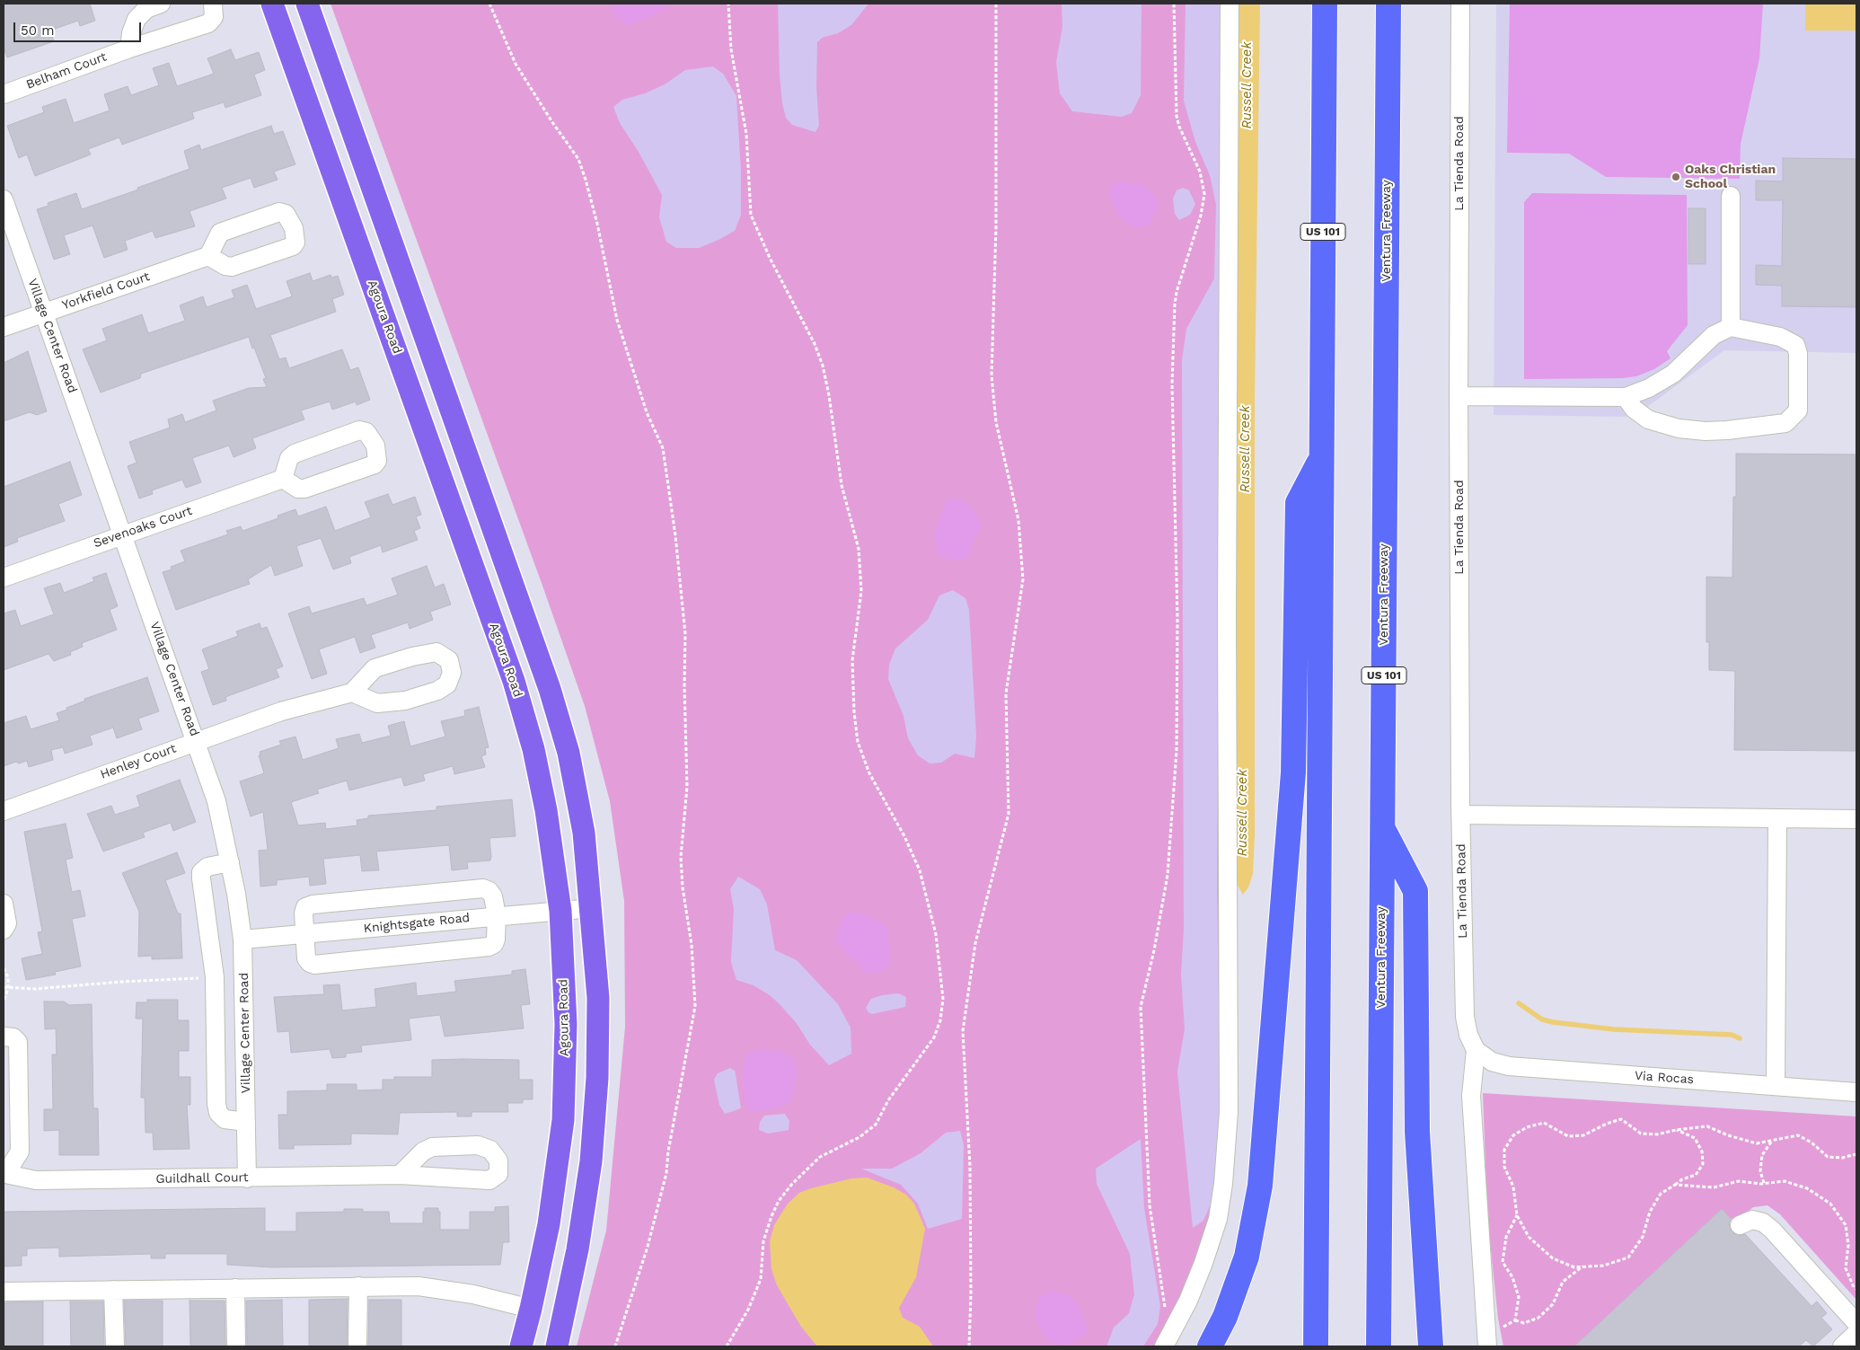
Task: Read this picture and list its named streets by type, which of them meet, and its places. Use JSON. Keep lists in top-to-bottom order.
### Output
{
  "streets": {
    "highway": ["Ventura Freeway", "US 101"],
    "main road": ["Agoura Road"],
    "street": [
      "Belham Court",
      "La Tienda Road",
      "Yorkfield Court",
      "Village Center Road",
      "Sevenoaks Court",
      "Henley Court",
      "Knightsgate Road",
      "Via Rocas",
      "Guildhall Court"
    ]
  },
  "crossings": [
    ["La Tienda Road", "Via Rocas"],
    ["Yorkfield Court", "Village Center Road"],
    ["Agoura Road", "Knightsgate Road"],
    ["Village Center Road", "Sevenoaks Court"],
    ["Village Center Road", "Henley Court"],
    ["Village Center Road", "Knightsgate Road"],
    ["Village Center Road", "Guildhall Court"]
  ],
  "water": ["Russell Creek"],
  "places": ["Oaks Christian School"],
  "scale_bar": "50 m"
}
